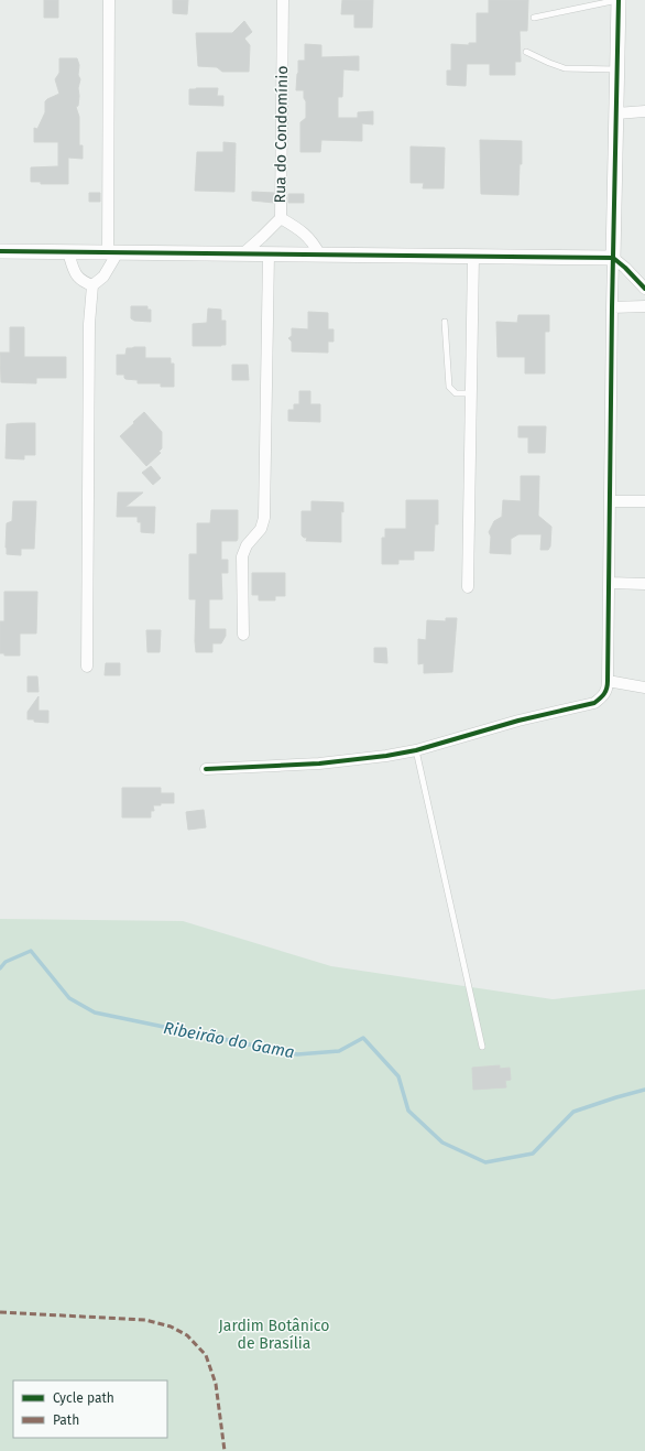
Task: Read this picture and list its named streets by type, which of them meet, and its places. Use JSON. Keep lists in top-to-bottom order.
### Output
{
  "streets": {
    "street": ["Rua do Condomínio"]
  },
  "water": ["Ribeirão do Gama"],
  "parks": ["Jardim Botânico de Brasília"],
  "legend": ["Cycle path", "Path"]
}
